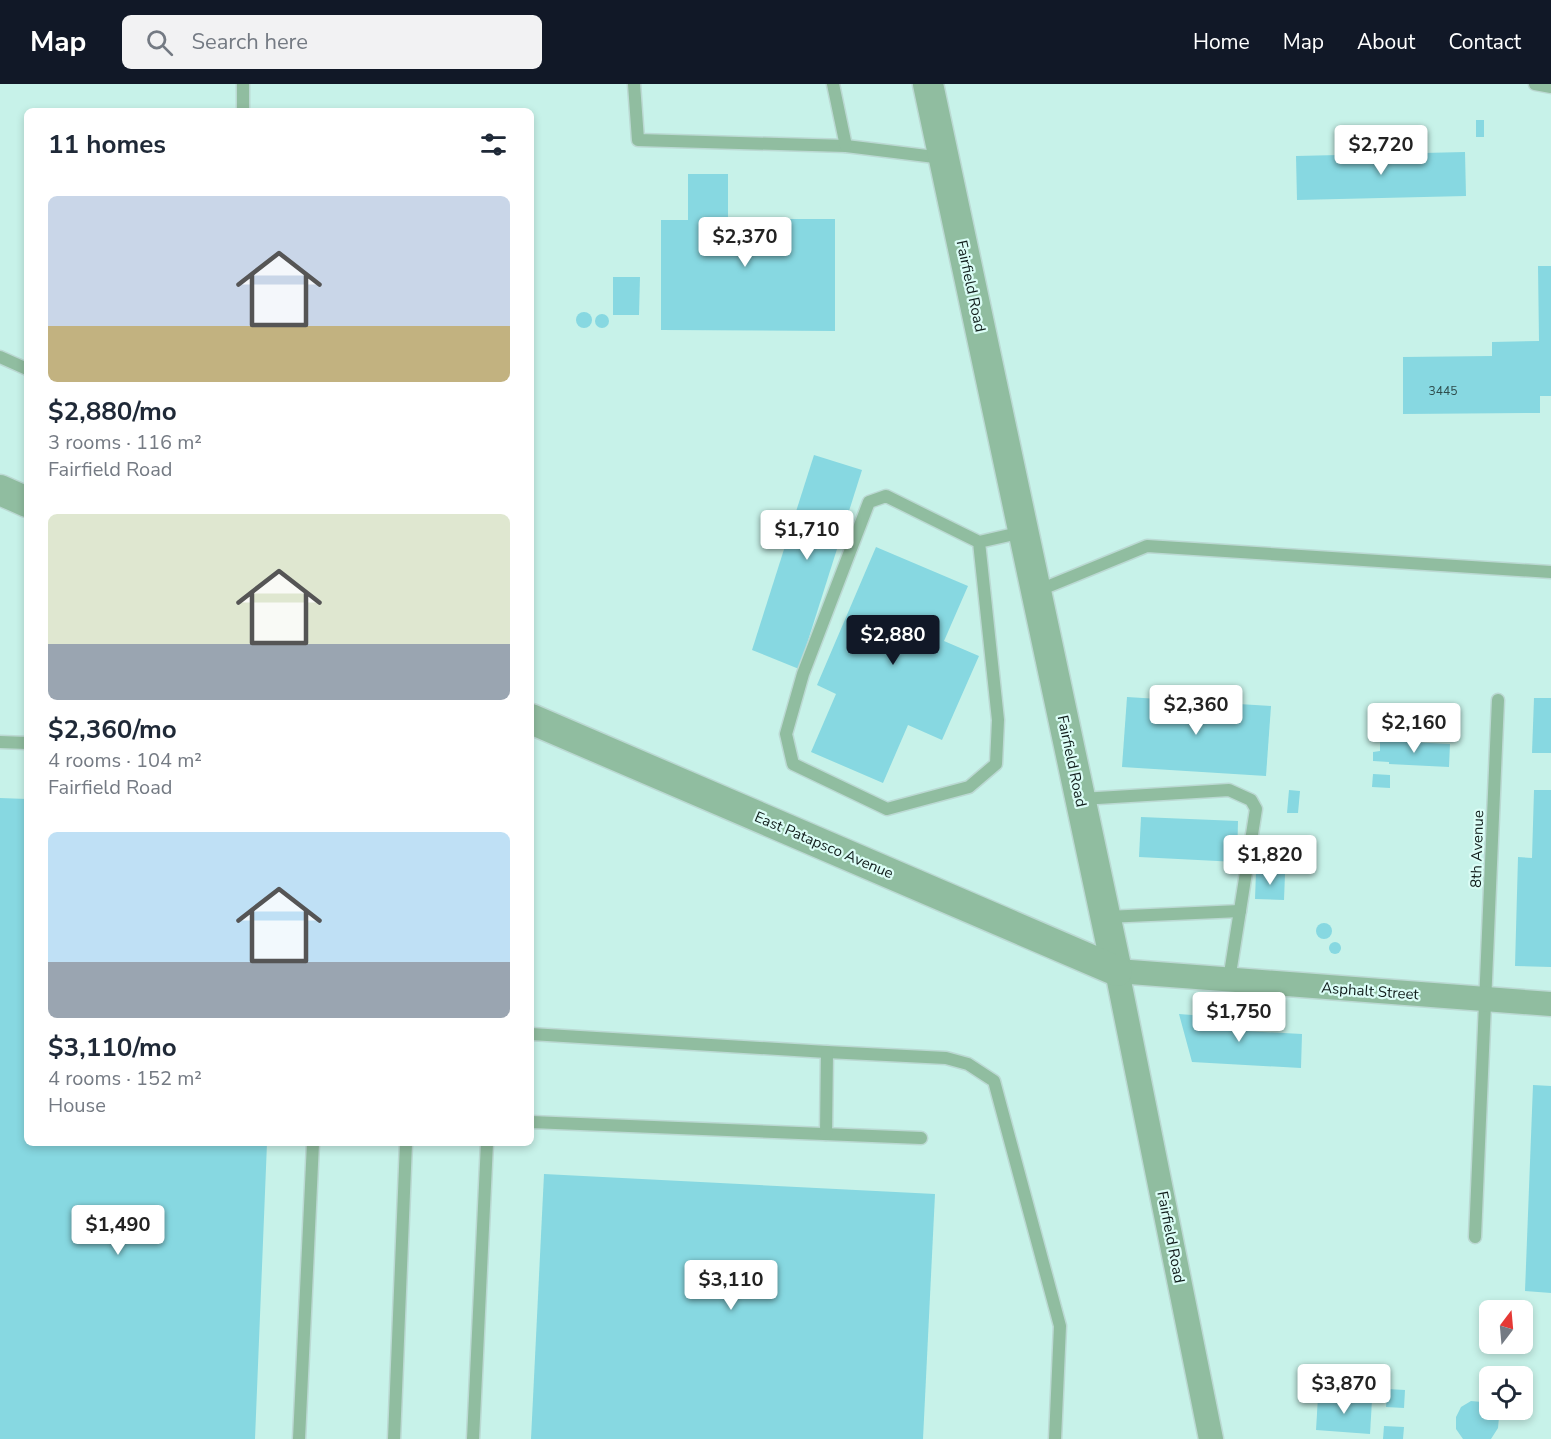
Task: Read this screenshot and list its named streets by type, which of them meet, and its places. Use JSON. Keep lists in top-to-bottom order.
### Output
{
  "streets": {
    "street": ["Fairfield Road", "East Patapsco Avenue", "Asphalt Street"],
    "lane": ["8th Avenue"]
  },
  "crossings": [
    ["Fairfield Road", "East Patapsco Avenue"],
    ["Fairfield Road", "Asphalt Street"],
    ["East Patapsco Avenue", "Asphalt Street"],
    ["8th Avenue", "Asphalt Street"]
  ],
  "house_numbers": ["3445"],
  "north": "top",
  "page": {
    "header": "Map",
    "search": "Search here",
    "nav": [
      "Home",
      "Map",
      "About",
      "Contact"
    ],
    "heading": "11 homes",
    "price": [
      "$2,720",
      "$2,370",
      "$1,710",
      "$2,880",
      "$2,360",
      "$2,160",
      "$1,820",
      "$1,750",
      "$1,490",
      "$3,110",
      "$3,870"
    ],
    "list": [
      {
        "name": "$2,880/mo",
        "note": "3 rooms · 116 m² · Fairfield Road"
      },
      {
        "name": "$2,360/mo",
        "note": "4 rooms · 104 m² · Fairfield Road"
      },
      {
        "name": "$3,110/mo",
        "note": "4 rooms · 152 m² · House"
      }
    ]
  }
}
